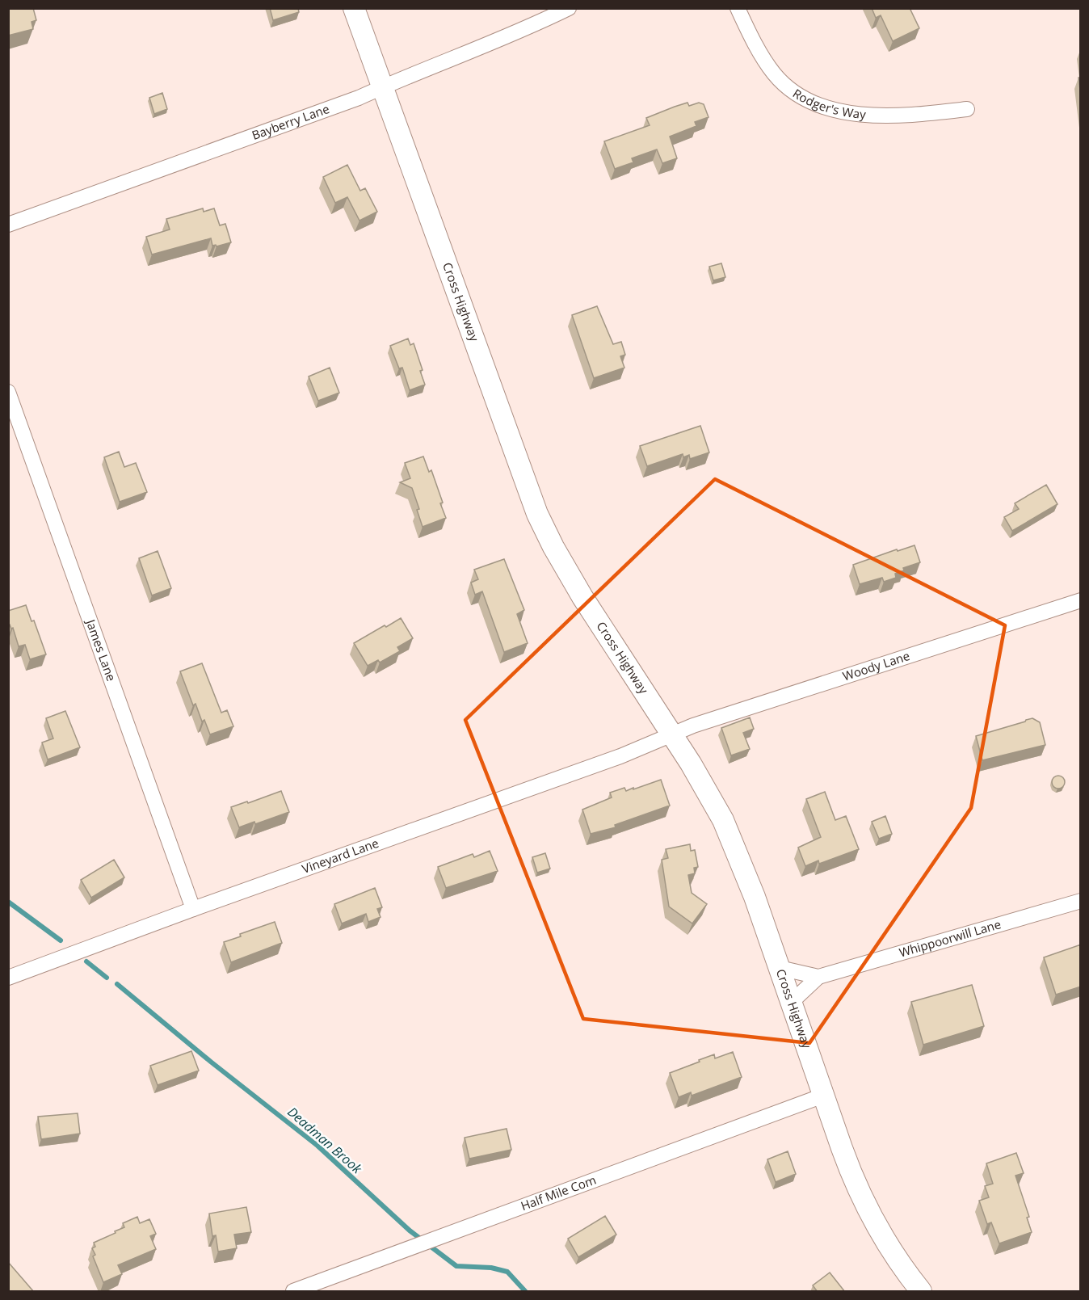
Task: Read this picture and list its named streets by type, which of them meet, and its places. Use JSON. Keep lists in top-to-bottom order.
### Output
{
  "streets": {
    "street": [
      "Rodger's Way",
      "Bayberry Lane",
      "Cross Highway",
      "James Lane",
      "Woody Lane",
      "Vineyard Lane",
      "Whippoorwill Lane",
      "Half Mile Com"
    ]
  },
  "crossings": [
    ["Bayberry Lane", "Cross Highway"],
    ["Cross Highway", "Woody Lane"],
    ["Cross Highway", "Vineyard Lane"],
    ["Cross Highway", "Whippoorwill Lane"],
    ["Cross Highway", "Half Mile Com"],
    ["James Lane", "Vineyard Lane"],
    ["Woody Lane", "Vineyard Lane"]
  ],
  "water": ["Deadman Brook"]
}
